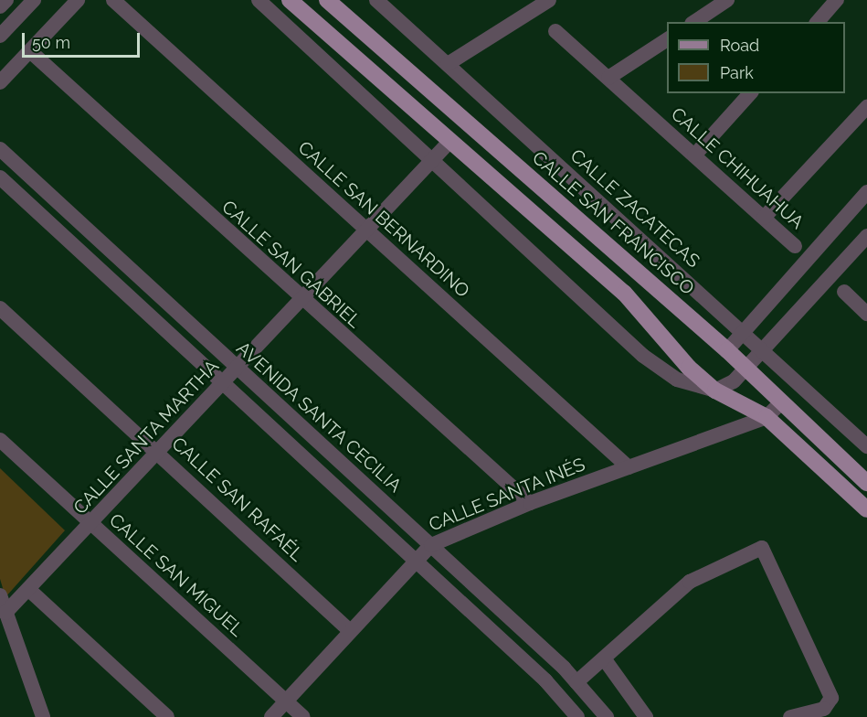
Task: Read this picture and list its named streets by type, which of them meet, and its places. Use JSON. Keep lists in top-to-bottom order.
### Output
{
  "streets": {
    "main road": ["CALLE SAN FRANCISCO"],
    "street": [
      "CALLE CHIHUAHUA",
      "CALLE ZACATECAS",
      "CALLE SAN BERNARDINO",
      "CALLE SAN GABRIEL",
      "AVENIDA SANTA CECILIA",
      "CALLE SANTA MARTHA",
      "CALLE SANTA INÉS",
      "CALLE SAN RAFAÉL",
      "CALLE SAN MIGUEL"
    ]
  },
  "crossings": [
    ["CALLE SAN BERNARDINO", "CALLE SANTA MARTHA"],
    ["CALLE SAN BERNARDINO", "CALLE SANTA INÉS"],
    ["CALLE SAN FRANCISCO", "CALLE SANTA INÉS"],
    ["CALLE SAN GABRIEL", "CALLE SANTA MARTHA"],
    ["CALLE SAN GABRIEL", "CALLE SANTA INÉS"],
    ["AVENIDA SANTA CECILIA", "CALLE SANTA MARTHA"],
    ["AVENIDA SANTA CECILIA", "CALLE SANTA INÉS"],
    ["CALLE SANTA MARTHA", "CALLE SAN RAFAÉL"],
    ["CALLE SANTA MARTHA", "CALLE SAN MIGUEL"],
    ["CALLE SANTA INÉS", "CALLE SAN RAFAÉL"],
    ["CALLE SANTA INÉS", "CALLE SAN MIGUEL"]
  ],
  "legend": ["Road", "Park"],
  "scale_bar": "50 m"
}
